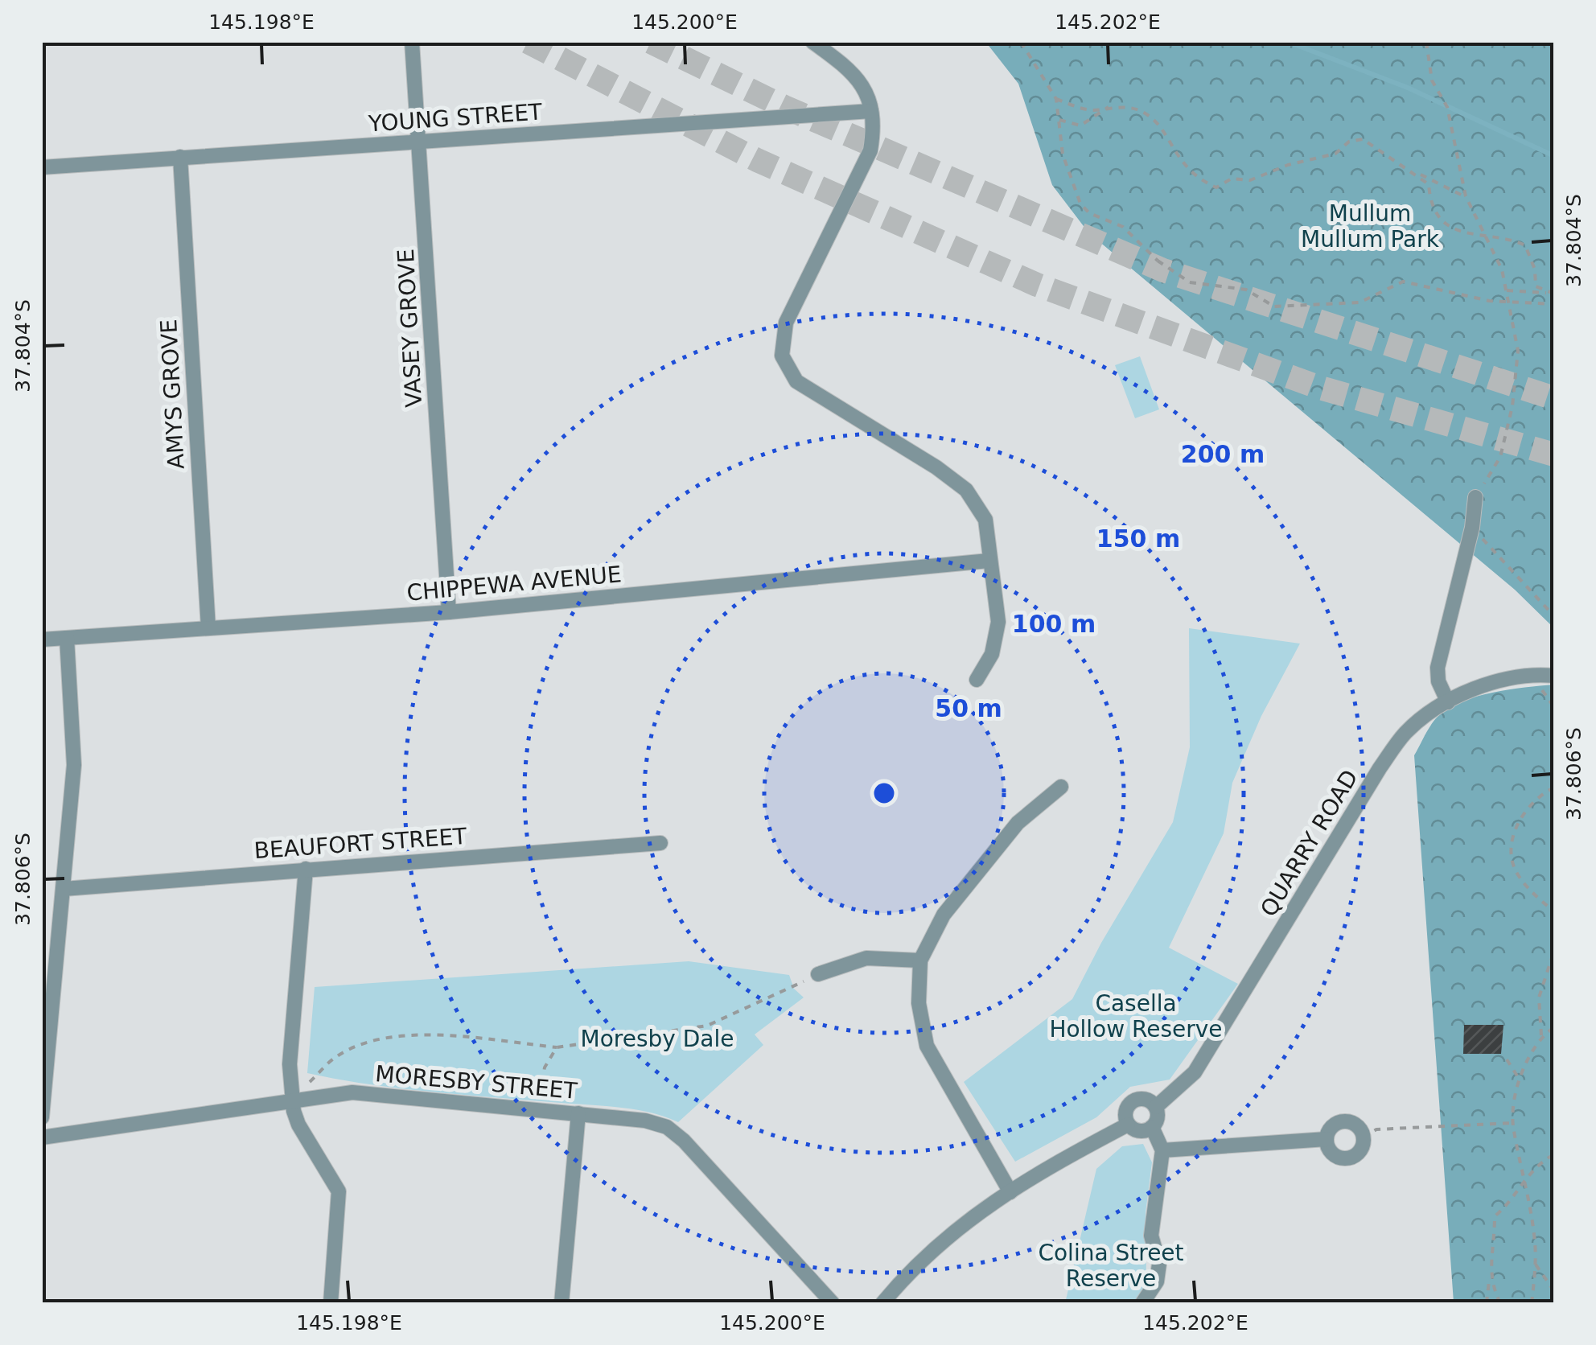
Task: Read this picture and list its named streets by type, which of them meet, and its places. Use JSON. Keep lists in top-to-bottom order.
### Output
{
  "streets": {
    "street": [
      "YOUNG STREET",
      "VASEY GROVE",
      "AMYS GROVE",
      "CHIPPEWA AVENUE",
      "BEAUFORT STREET",
      "QUARRY ROAD",
      "MORESBY STREET"
    ]
  },
  "crossings": [
    ["YOUNG STREET", "VASEY GROVE"],
    ["YOUNG STREET", "AMYS GROVE"],
    ["VASEY GROVE", "CHIPPEWA AVENUE"],
    ["AMYS GROVE", "CHIPPEWA AVENUE"]
  ],
  "parks": [
    "Mullum Mullum Park",
    "Casella Hollow Reserve",
    "Moresby Dale",
    "Colina Street Reserve"
  ],
  "coordinates": [
    "145.198°E",
    "145.200°E",
    "145.202°E",
    "37.804°S",
    "37.806°S"
  ],
  "rings": [
    "200 m",
    "150 m",
    "100 m",
    "50 m"
  ]
}
